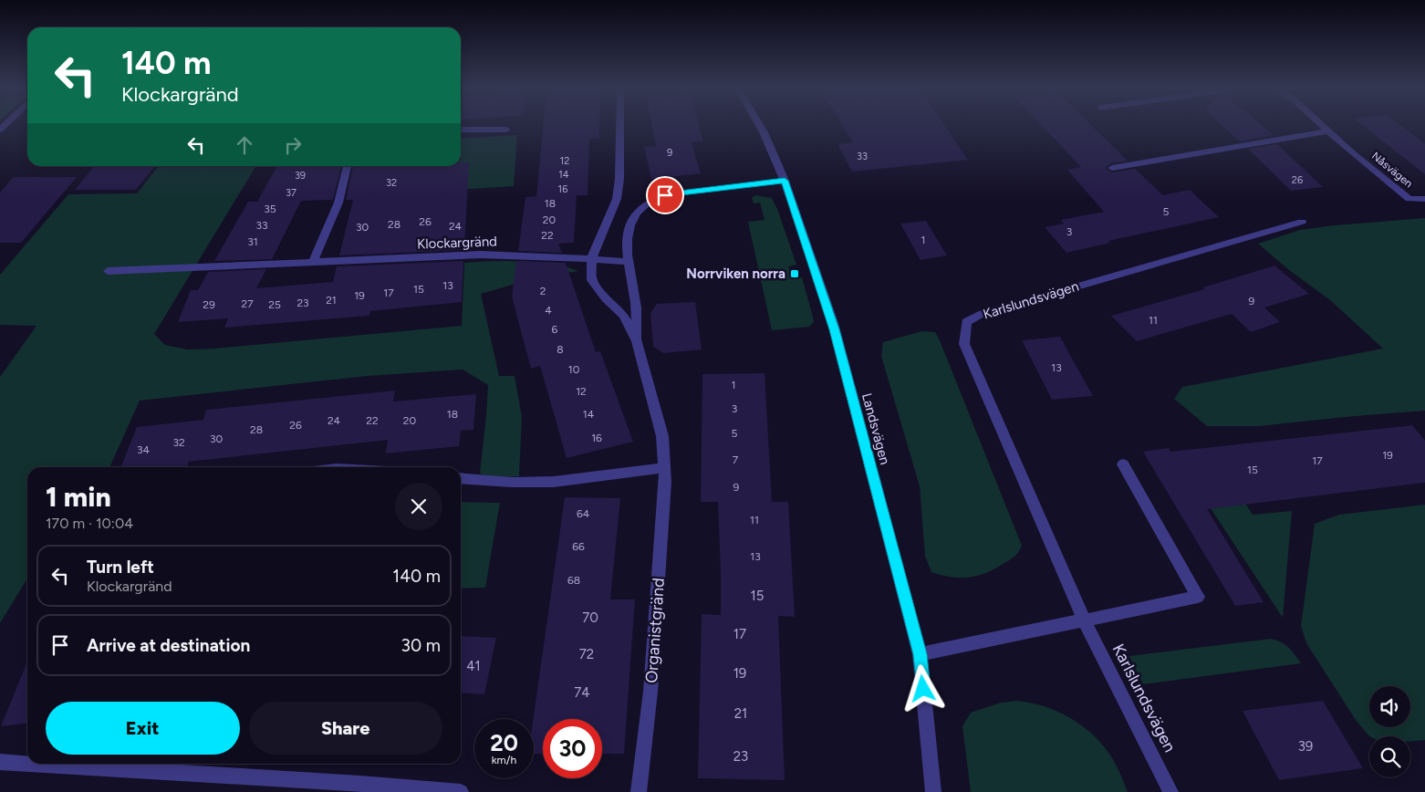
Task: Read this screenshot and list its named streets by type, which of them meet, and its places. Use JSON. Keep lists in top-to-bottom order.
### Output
{
  "streets": {
    "street": [
      "Nåsvägen",
      "Klockargränd",
      "Karlslundsvägen",
      "Landsvägen",
      "Organistgränd"
    ]
  },
  "crossings": [
    ["Klockargränd", "Organistgränd"]
  ],
  "places": {
    "transit": ["Norrviken norra"]
  },
  "house_numbers": [
    "9",
    "33",
    "12",
    "14",
    "39",
    "26",
    "32",
    "16",
    "37",
    "18",
    "35",
    "5",
    "20",
    "26",
    "28",
    "33",
    "24",
    "30",
    "3",
    "22",
    "1",
    "31",
    "13",
    "15",
    "2",
    "17",
    "19",
    "21",
    "9",
    "23",
    "27",
    "29",
    "25",
    "4",
    "11",
    "6",
    "8",
    "13",
    "10",
    "1",
    "12",
    "3",
    "18",
    "14",
    "24",
    "22",
    "20",
    "26",
    "28",
    "5",
    "16",
    "30",
    "32",
    "34",
    "19",
    "7",
    "17",
    "15",
    "9",
    "64",
    "11",
    "66",
    "13",
    "68",
    "15",
    "70",
    "17",
    "72",
    "41",
    "19",
    "74",
    "21",
    "39",
    "23"
  ],
  "page": {
    "turn": ["140 m", "Klockargränd"],
    "heading": ["1 min", "170 m · 10:04"],
    "list": [
      {
        "name": "Turn left",
        "note": "Klockargränd",
        "value": "140 m"
      },
      {
        "name": "Arrive at destination",
        "value": "30 m"
      }
    ],
    "buttons": ["Exit", "Share"],
    "speed": "20 km/h",
    "limit": "30"
  }
}
